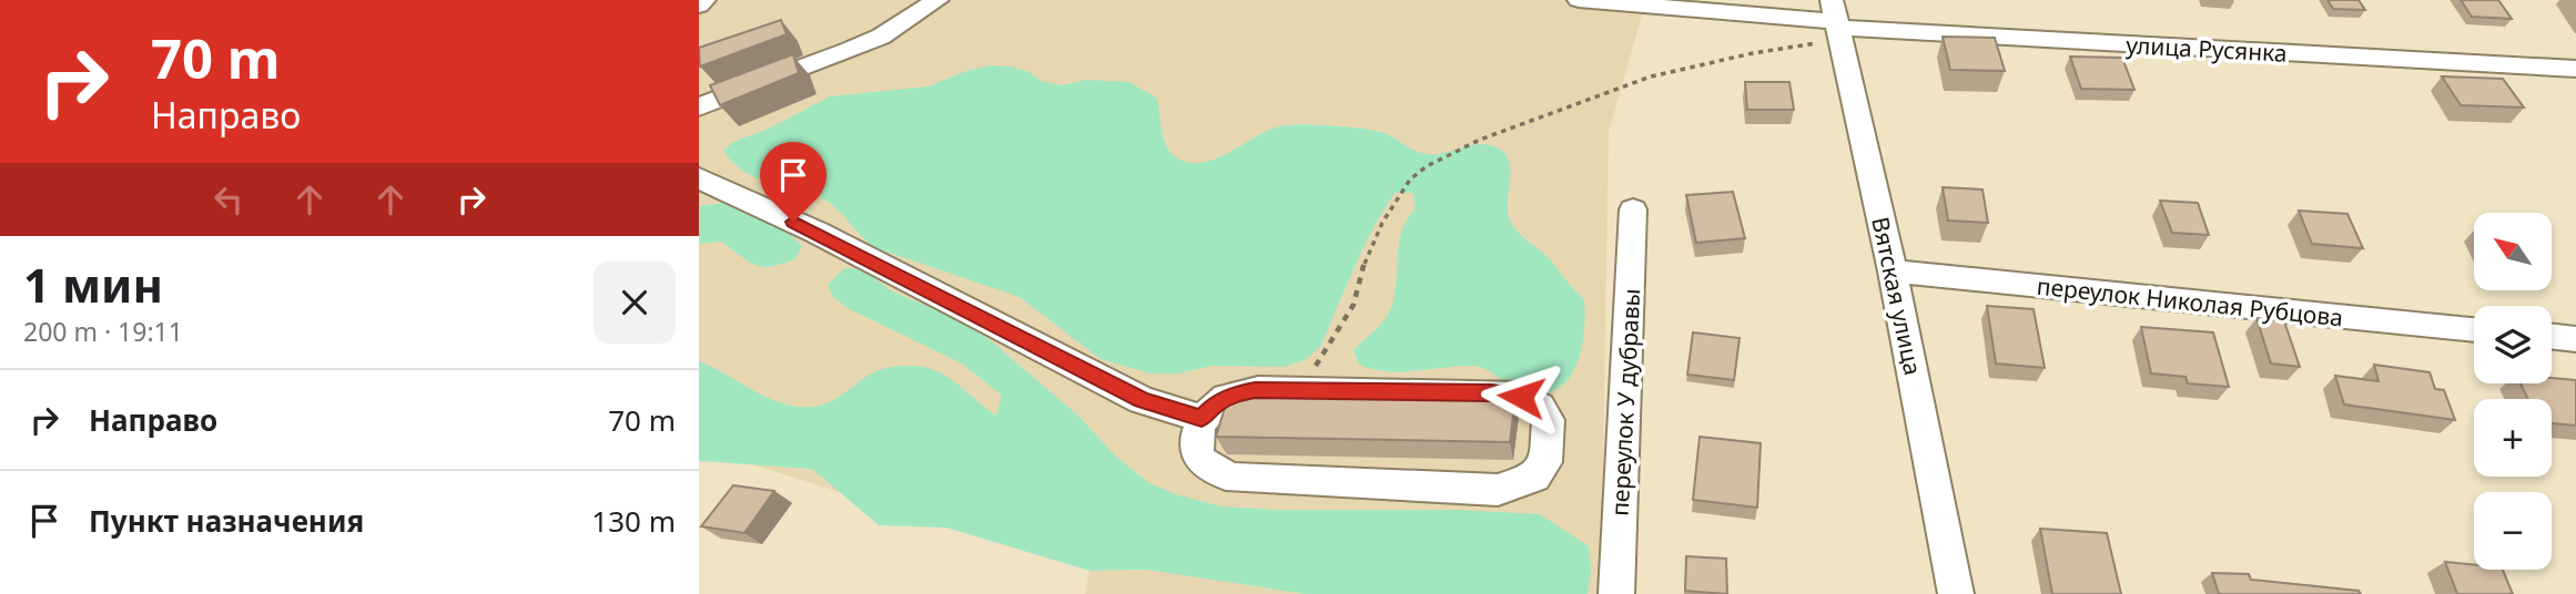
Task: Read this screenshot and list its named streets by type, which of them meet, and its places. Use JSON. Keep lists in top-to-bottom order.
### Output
{
  "streets": {
    "street": [
      "улица Русянка",
      "Вятская улица",
      "переулок Николая Рубцова",
      "переулок У дубравы"
    ]
  },
  "crossings": [
    ["улица Русянка", "Вятская улица"],
    ["Вятская улица", "переулок Николая Рубцова"]
  ],
  "north": "top left",
  "page": {
    "turn": ["70 m", "Направо"],
    "map_buttons": ["+", "−"],
    "heading": ["1 мин", "200 m · 19:11"],
    "list": [
      {
        "name": "Направо",
        "value": "70 m"
      },
      {
        "name": "Пункт назначения",
        "value": "130 m"
      }
    ]
  }
}
